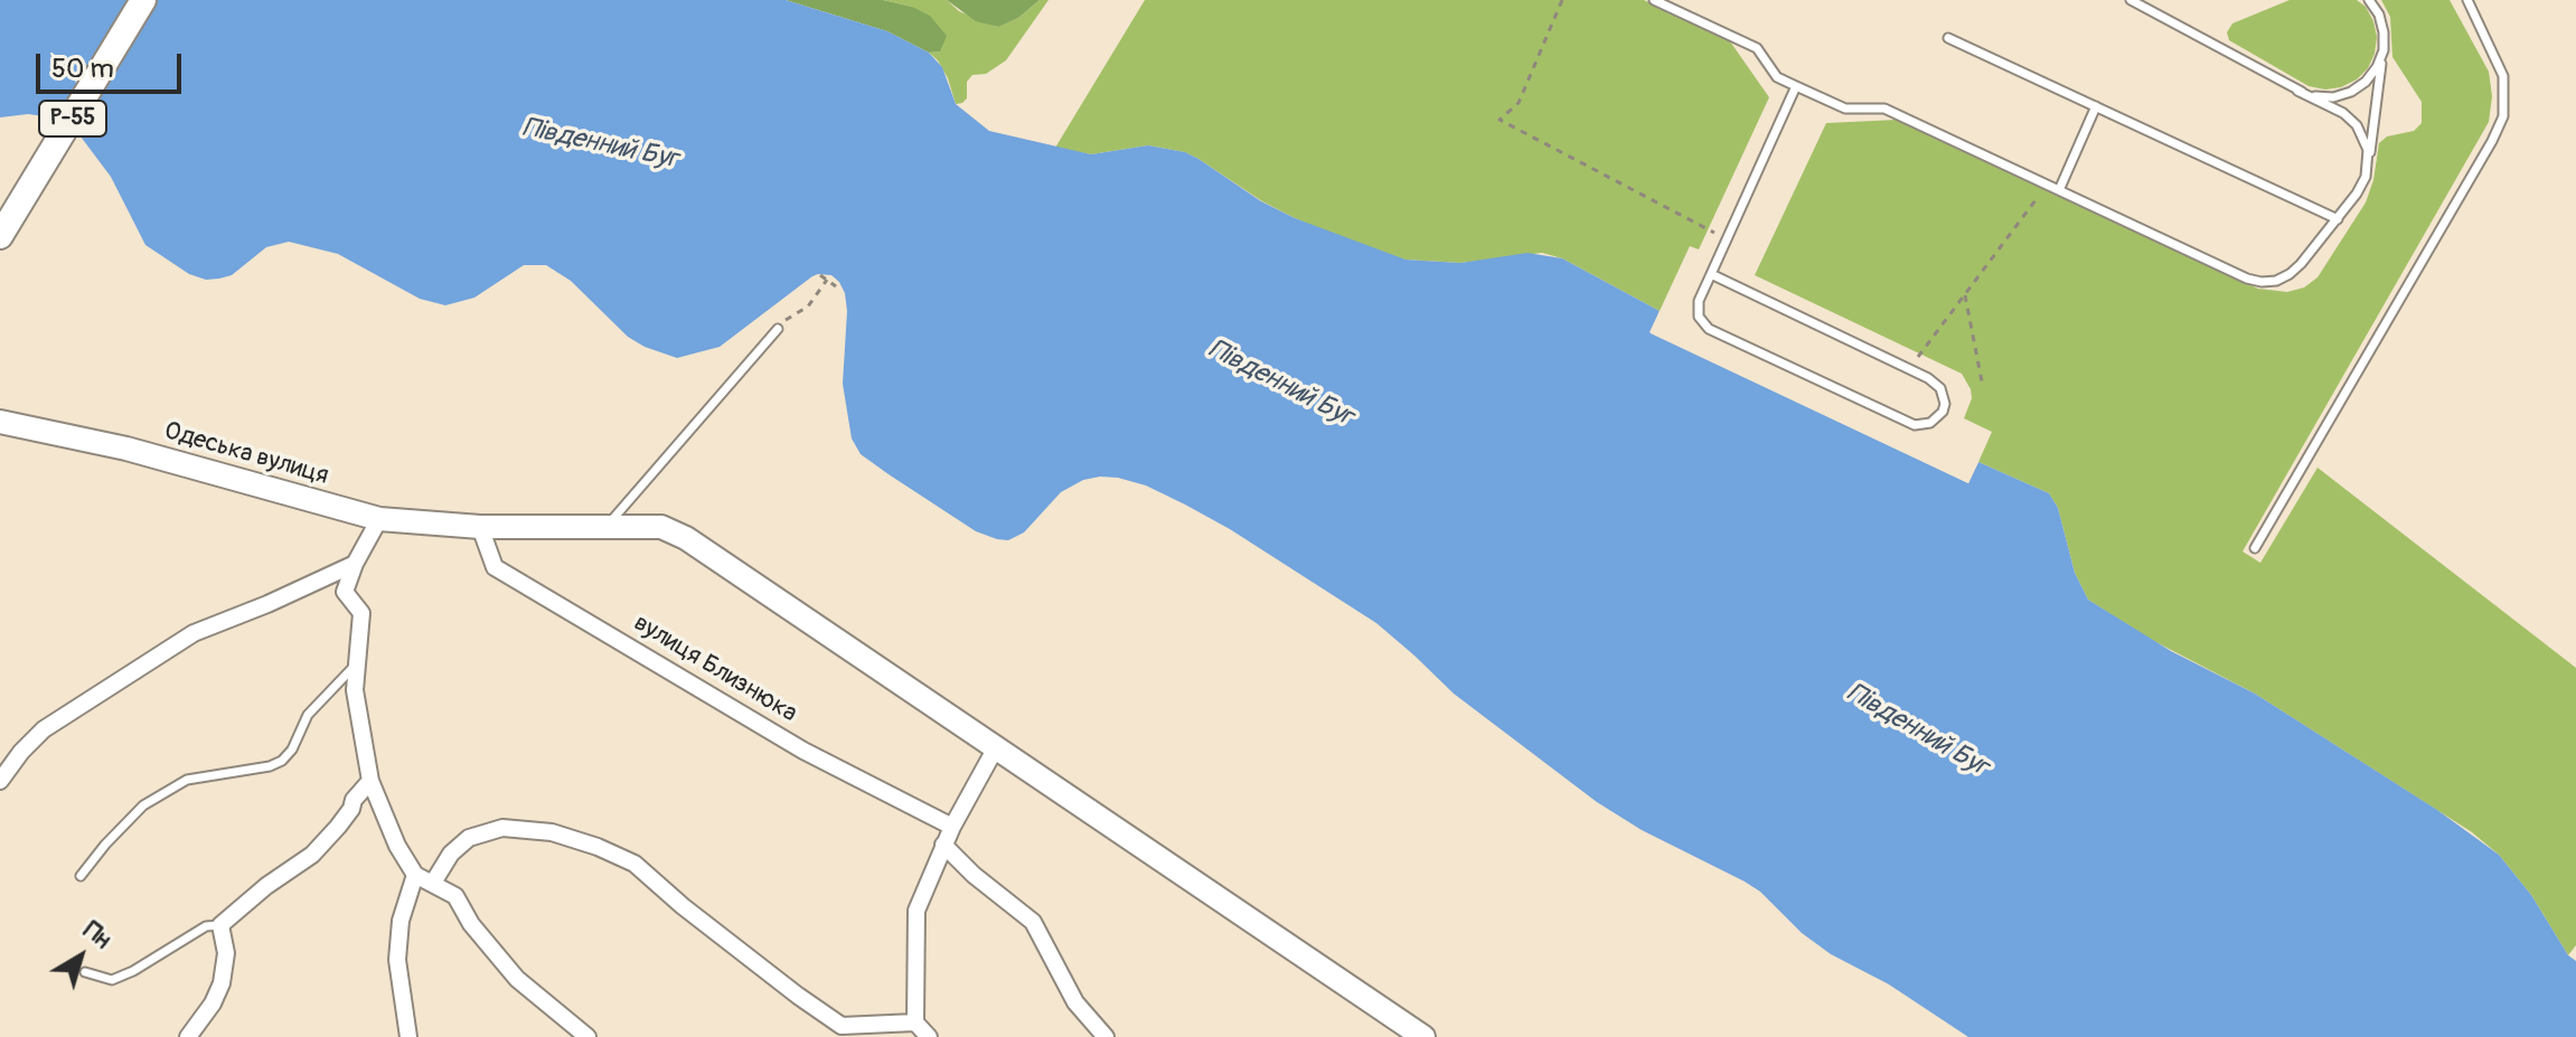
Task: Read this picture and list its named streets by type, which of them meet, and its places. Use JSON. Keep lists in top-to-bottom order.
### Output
{
  "streets": {
    "main road": ["Р-55"],
    "street": ["Одеська вулиця", "вулиця Близнюка"]
  },
  "crossings": [
    ["Одеська вулиця", "вулиця Близнюка"]
  ],
  "water": ["Південний Буг"],
  "scale_bar": "50 m",
  "north": "top right"
}
